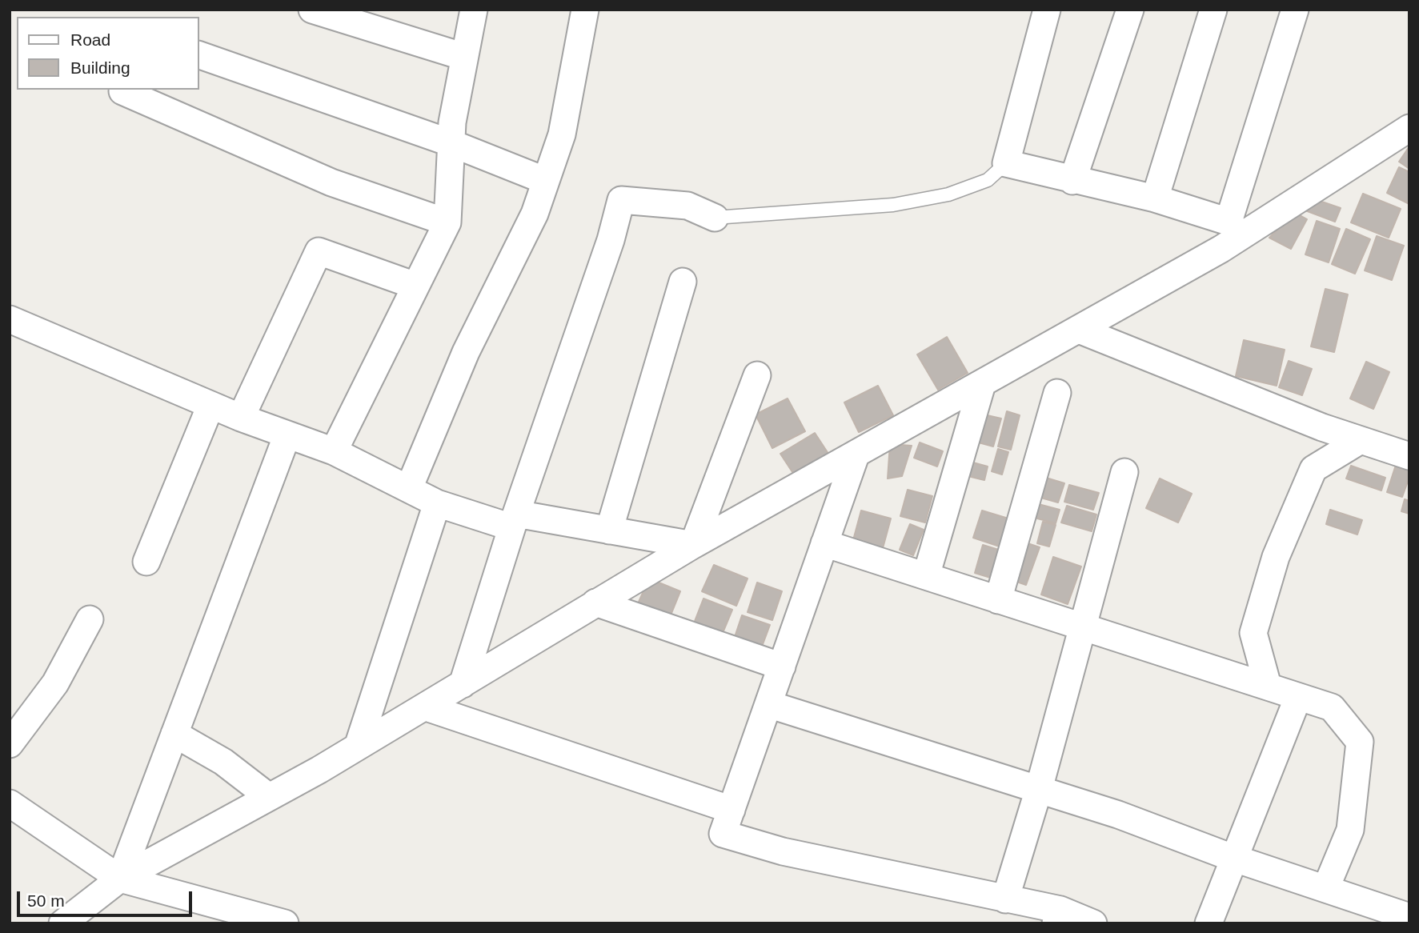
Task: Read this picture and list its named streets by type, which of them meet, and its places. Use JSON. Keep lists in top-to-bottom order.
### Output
{
  "legend": ["Road", "Building"],
  "scale_bar": "50 m"
}
